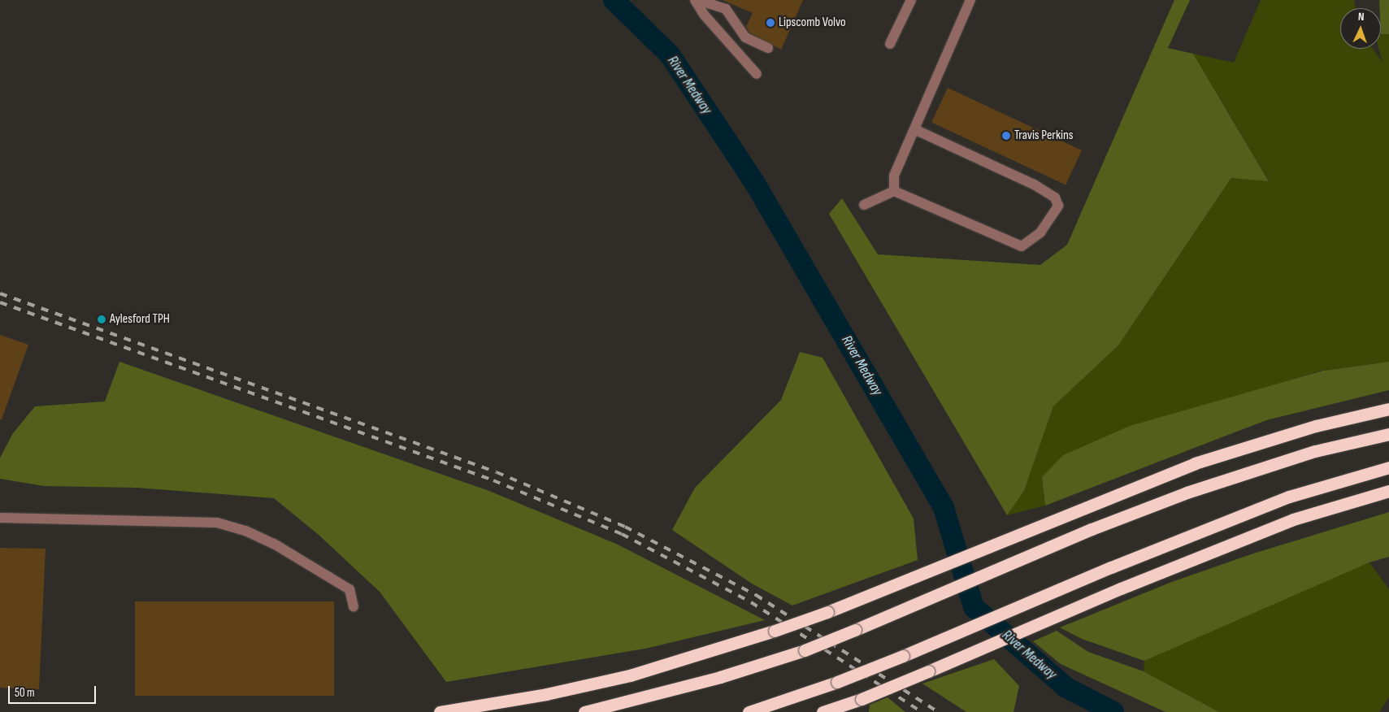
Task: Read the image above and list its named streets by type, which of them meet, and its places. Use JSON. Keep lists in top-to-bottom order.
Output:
{
  "water": ["River Medway"],
  "places": ["Lipscomb Volvo", "Travis Perkins", "Aylesford TPH"],
  "scale_bar": "50 m",
  "north": "top"
}
